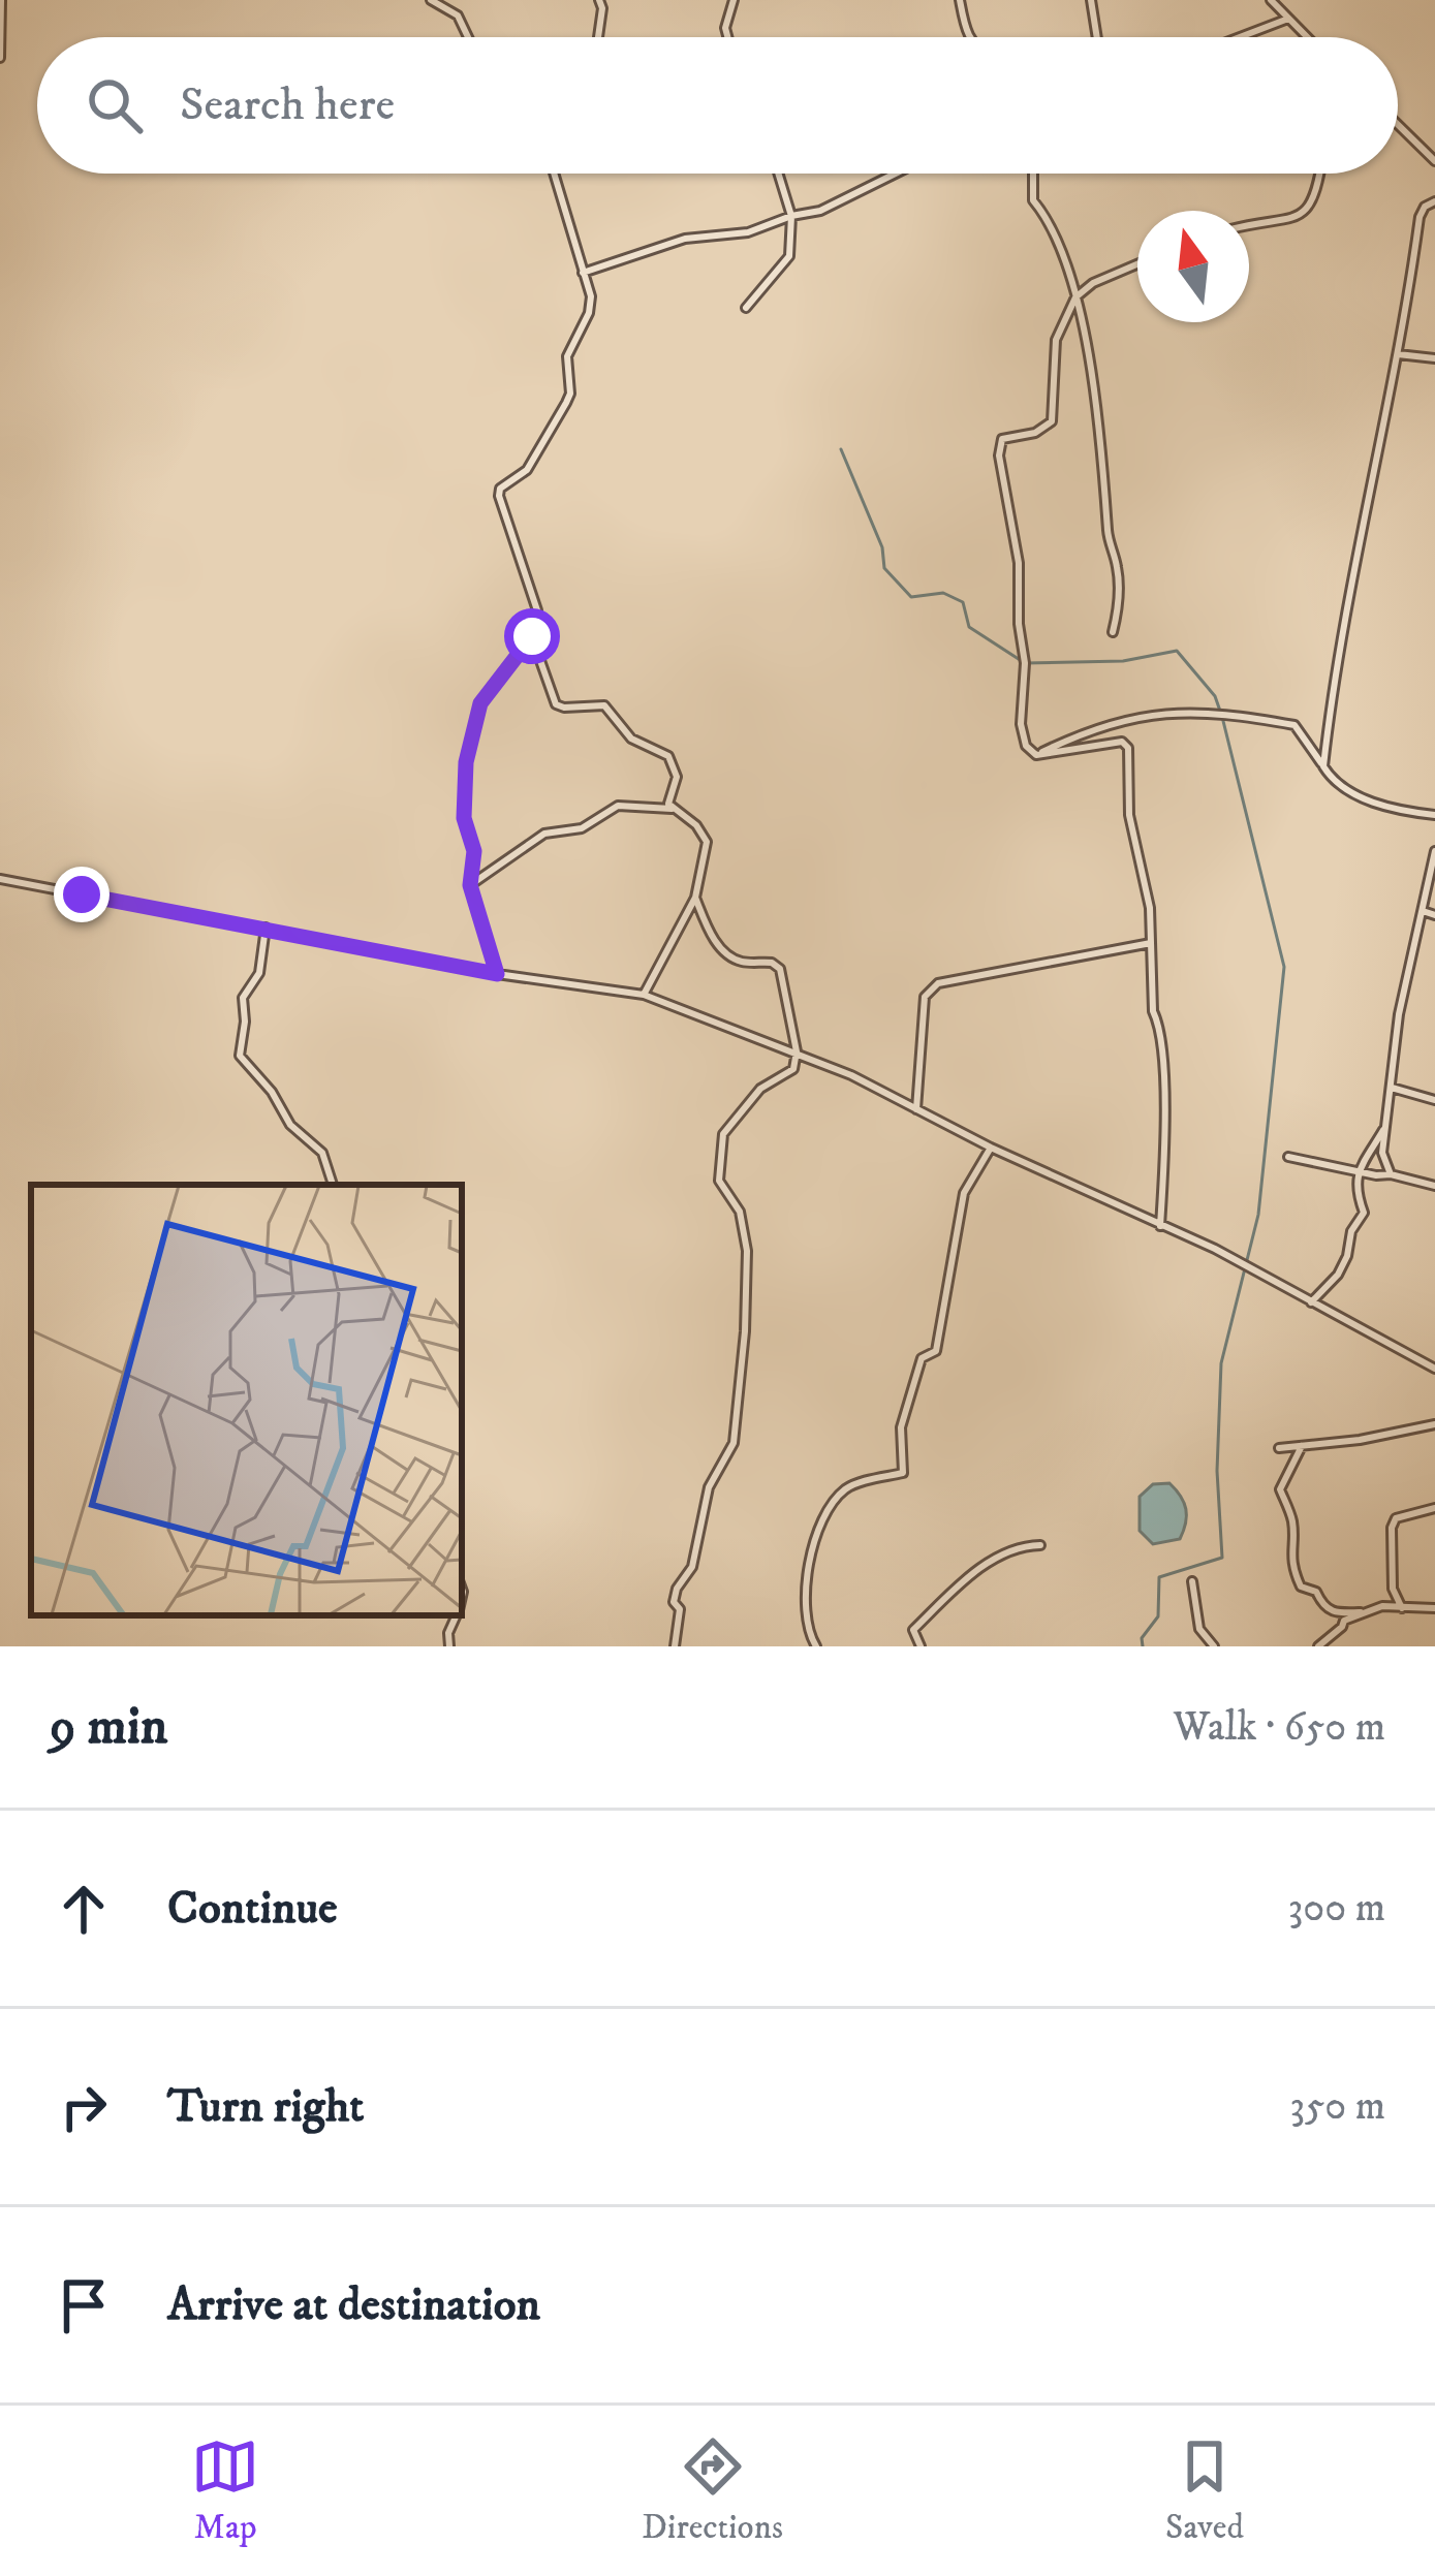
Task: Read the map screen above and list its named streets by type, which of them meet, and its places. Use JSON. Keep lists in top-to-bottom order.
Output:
{
  "north": "top",
  "page": {
    "search": "Search here",
    "heading": ["9 min", "Walk · 650 m"],
    "list": [
      ["Continue", "300 m"],
      ["Turn right", "350 m"],
      "Arrive at destination"
    ],
    "nav": ["Map", "Directions", "Saved"]
  }
}
